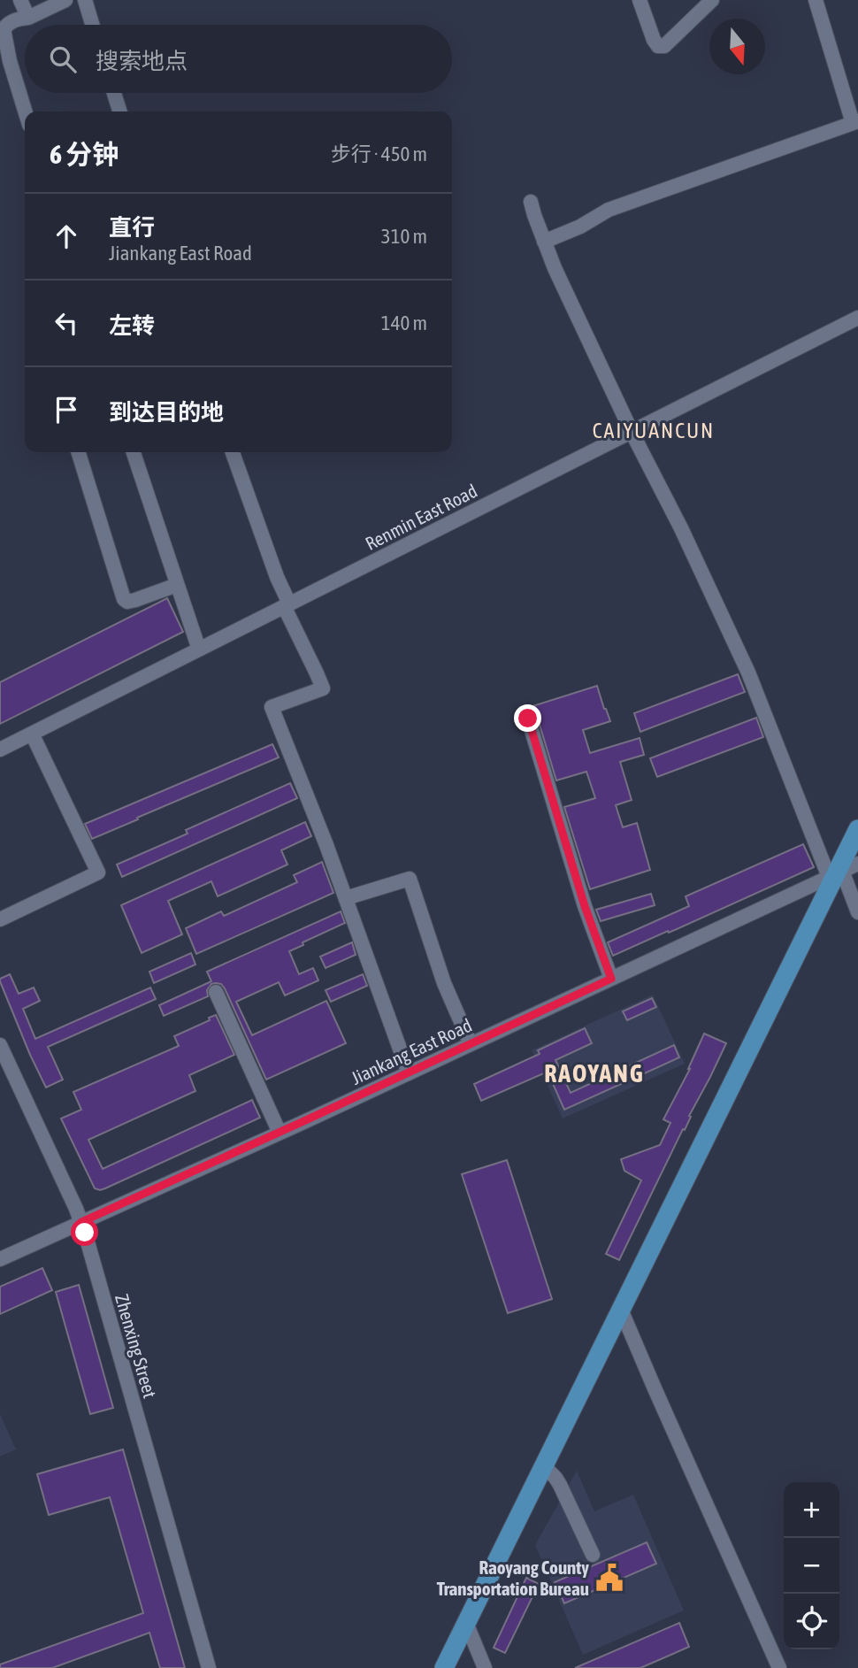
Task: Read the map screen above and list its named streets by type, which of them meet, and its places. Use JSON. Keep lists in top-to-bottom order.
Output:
{
  "streets": {
    "street": ["Renmin East Road", "Jiankang East Road", "Zhenxing Street"]
  },
  "crossings": [
    ["Jiankang East Road", "Zhenxing Street"]
  ],
  "districts": ["CAIYUANCUN", "RAOYANG"],
  "places": {
    "public building": ["Raoyang County Transportation Bureau"]
  },
  "north": "bottom",
  "page": {
    "search": "搜索地点",
    "heading": ["6 分钟", "步行 · 450 m"],
    "list": [
      ["直行", "Jiankang East Road", "310 m"],
      ["左转", "140 m"],
      "到达目的地"
    ],
    "map_buttons": ["+", "−"]
  }
}
